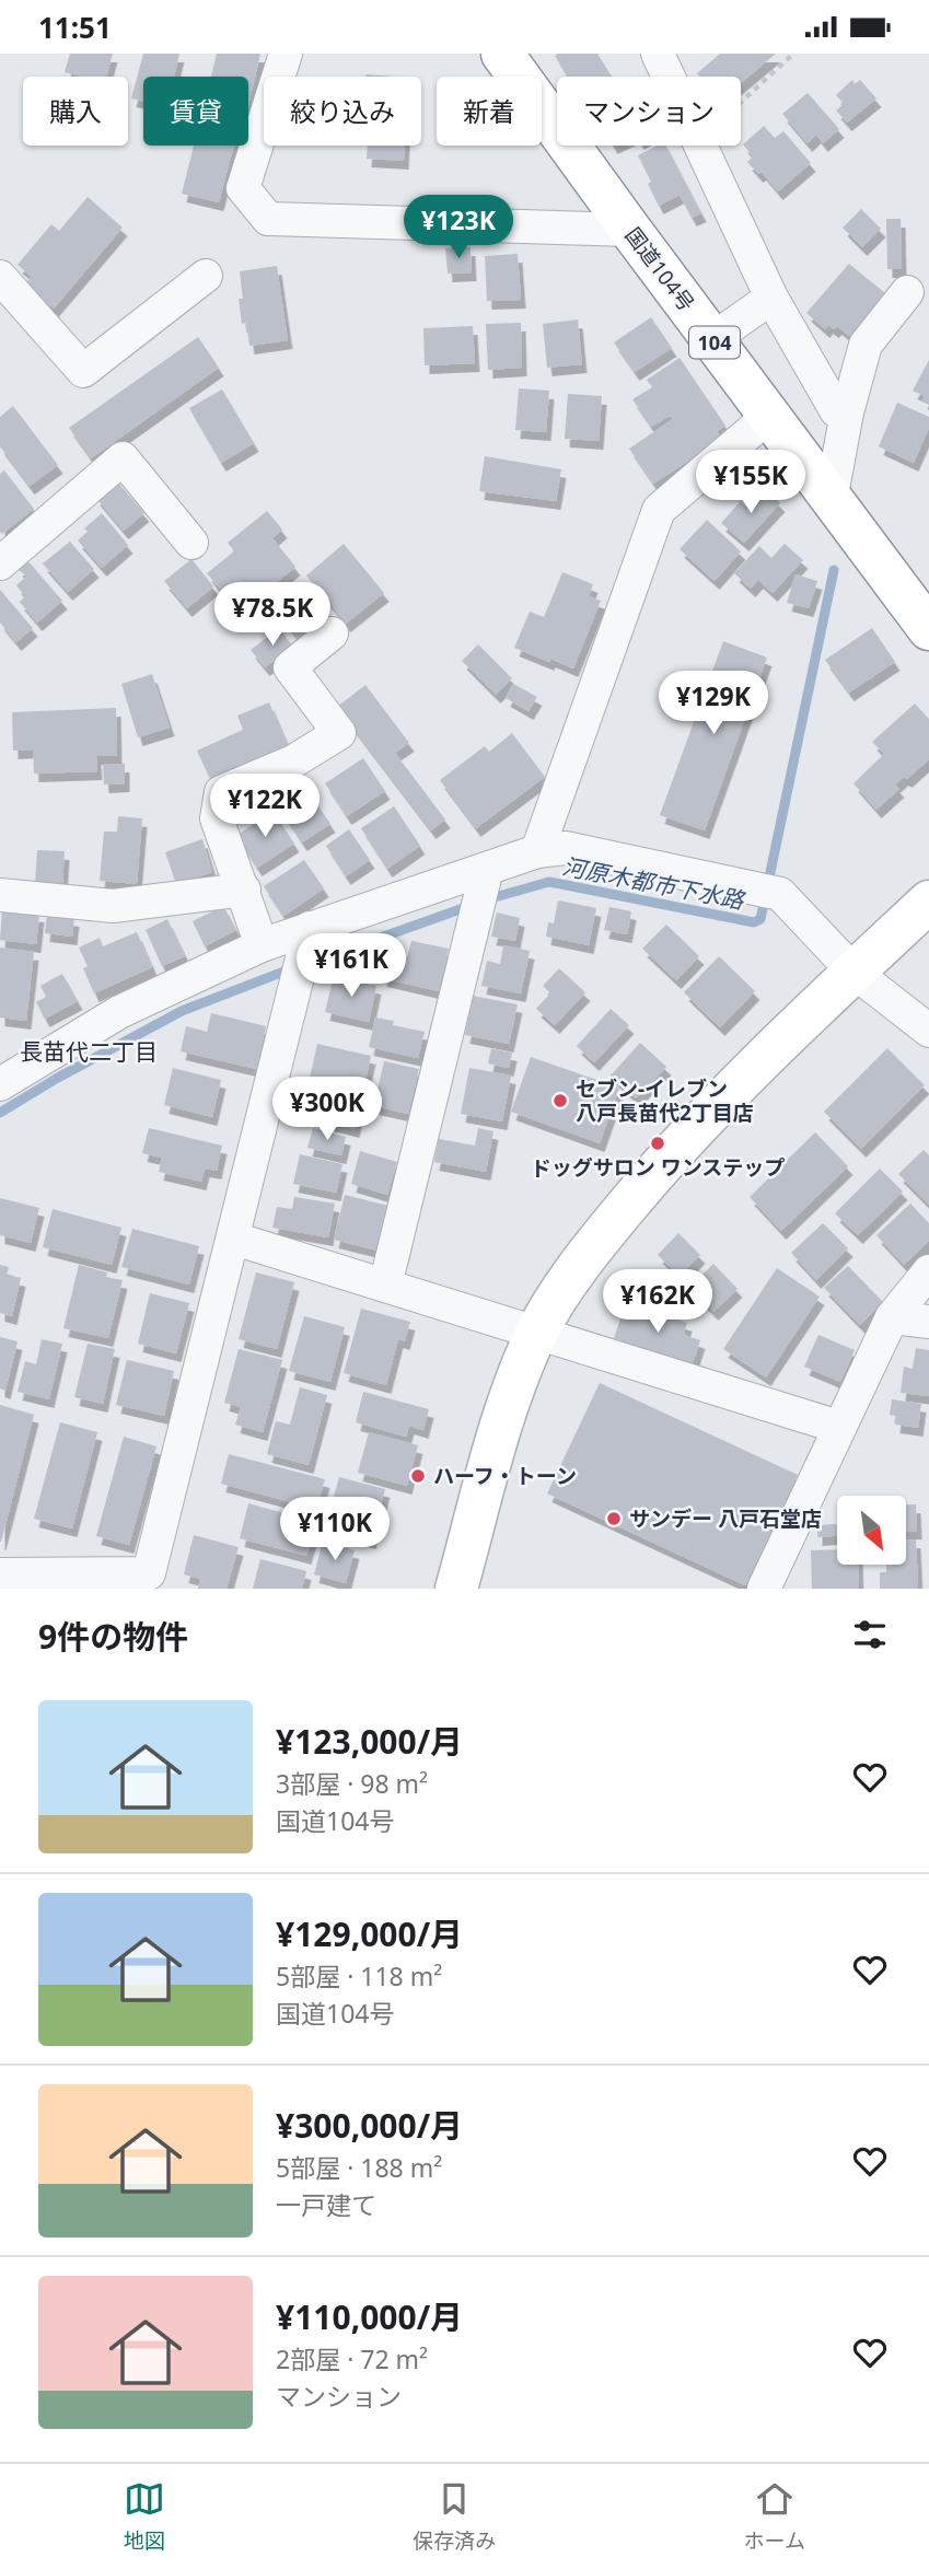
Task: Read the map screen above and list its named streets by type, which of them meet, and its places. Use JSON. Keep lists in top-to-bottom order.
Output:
{
  "streets": {
    "main road": ["国道104号", "104"]
  },
  "districts": ["長苗代二丁目"],
  "water": ["河原木都市下水路"],
  "places": [
    "セブン-イレブン 八戸長苗代2丁目店",
    "ドッグサロン ワンステップ",
    "ハーフ・トーン",
    "サンデー 八戸石堂店"
  ],
  "north": "bottom right",
  "page": {
    "status": "11:51",
    "chip": [
      "購入",
      "賃貸",
      "絞り込み",
      "新着",
      "マンション"
    ],
    "price": [
      "¥123K",
      "¥155K",
      "¥78.5K",
      "¥129K",
      "¥122K",
      "¥161K",
      "¥300K",
      "¥162K",
      "¥110K"
    ],
    "heading": "9件の物件",
    "list": [
      {
        "name": "¥123,000/月",
        "note": "3部屋 · 98 m² · 国道104号"
      },
      {
        "name": "¥129,000/月",
        "note": "5部屋 · 118 m² · 国道104号"
      },
      {
        "name": "¥300,000/月",
        "note": "5部屋 · 188 m² · 一戸建て"
      },
      {
        "name": "¥110,000/月",
        "note": "2部屋 · 72 m² · マンション"
      }
    ],
    "tabs": ["地図", "保存済み", "ホーム"]
  }
}
